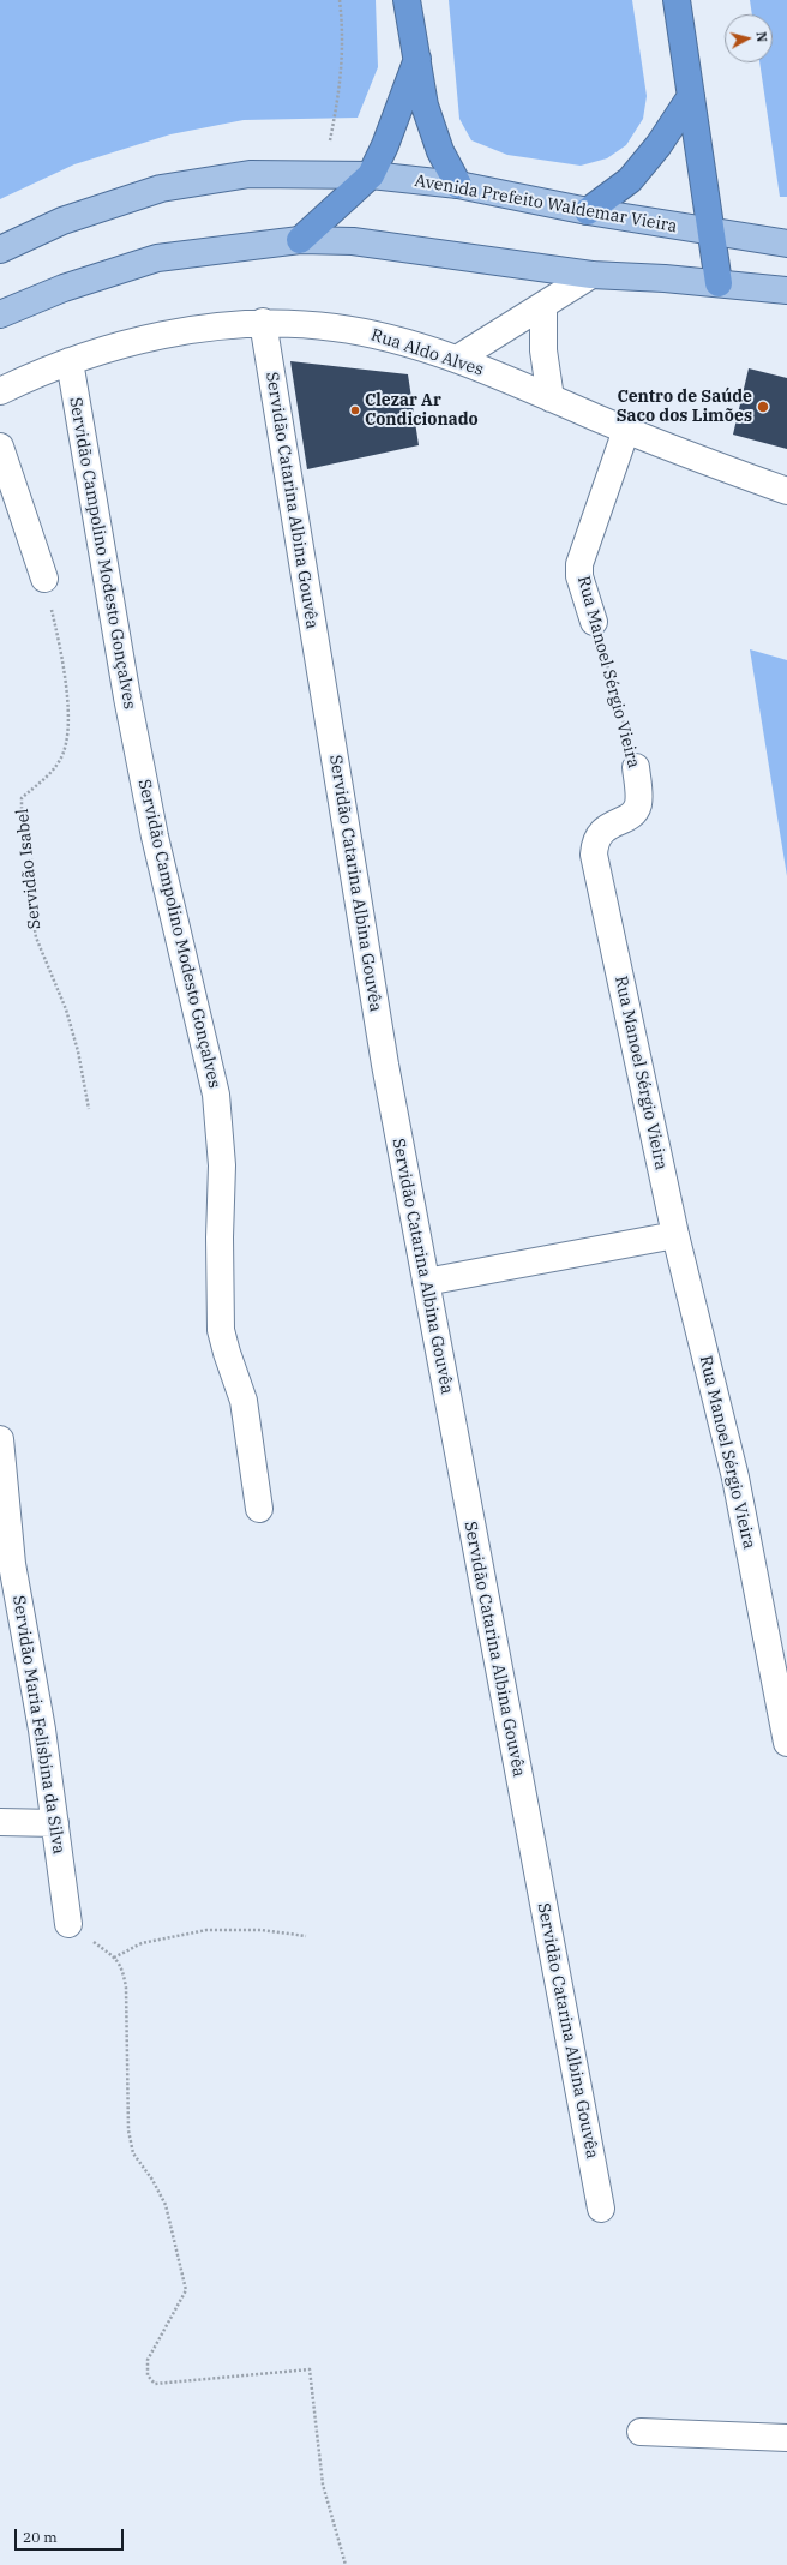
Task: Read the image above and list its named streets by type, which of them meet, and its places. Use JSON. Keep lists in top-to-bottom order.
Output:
{
  "streets": {
    "main road": ["Avenida Prefeito Waldemar Vieira"],
    "street": [
      "Rua Aldo Alves",
      "Servidão Catarina Albina Gouvêa",
      "Servidão Campolino Modesto Gonçalves",
      "Rua Manoel Sérgio Vieira",
      "Servidão Maria Felisbina da Silva"
    ],
    "path": ["Servidão Isabel"]
  },
  "crossings": [
    ["Rua Aldo Alves", "Servidão Catarina Albina Gouvêa"],
    ["Rua Aldo Alves", "Servidão Campolino Modesto Gonçalves"],
    ["Rua Aldo Alves", "Rua Manoel Sérgio Vieira"]
  ],
  "places": ["Centro de Saúde Saco dos Limões", "Clezar Ar Condicionado"],
  "scale_bar": "20 m",
  "north": "right"
}
